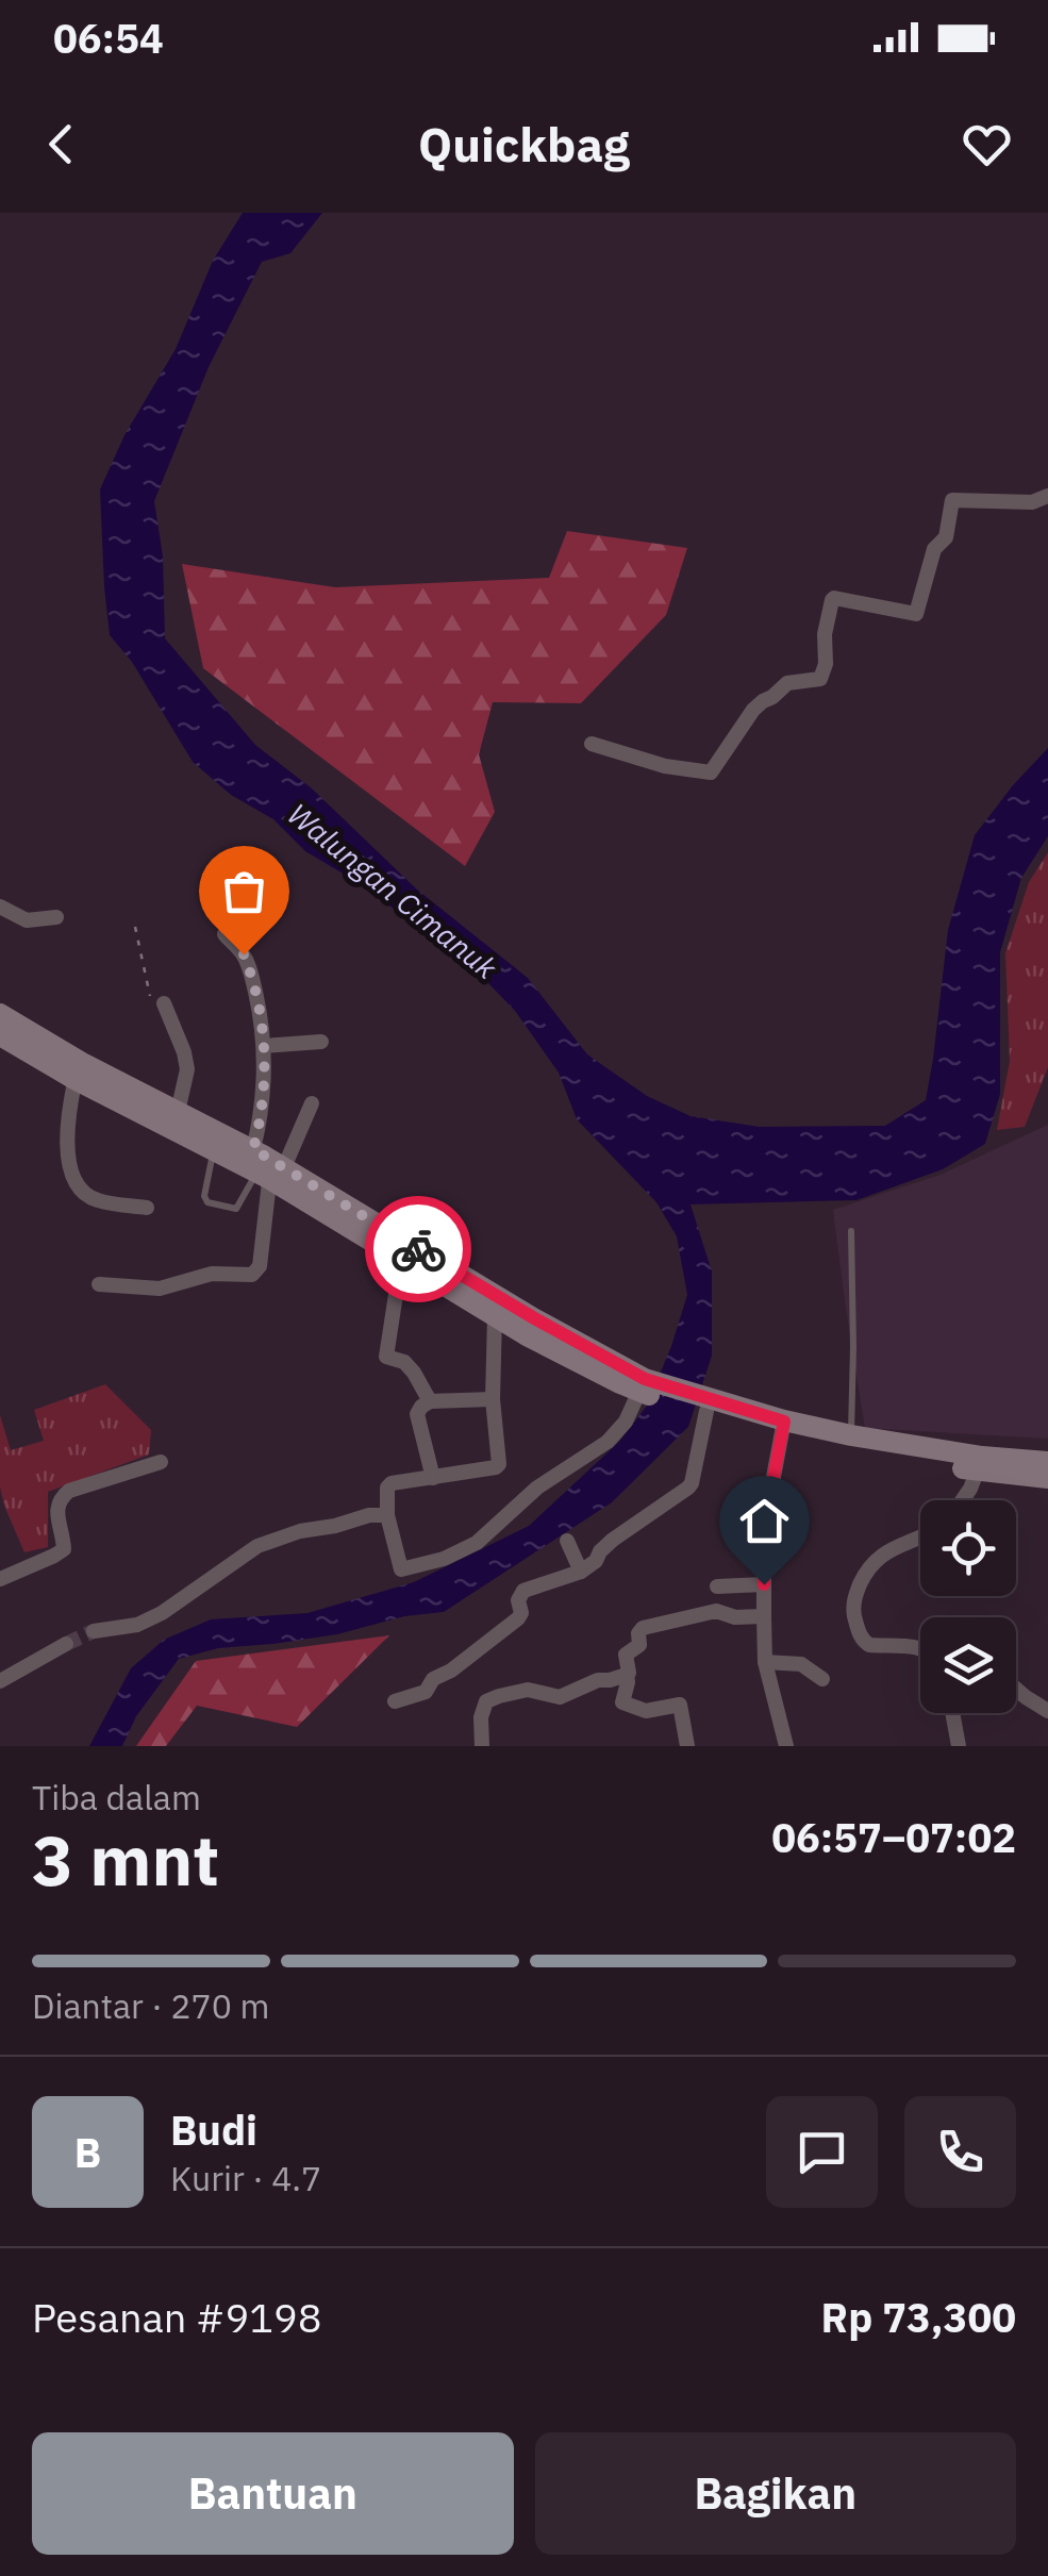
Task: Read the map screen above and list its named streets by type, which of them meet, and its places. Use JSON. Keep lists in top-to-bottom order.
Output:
{
  "water": ["Walungan Cimanuk"],
  "page": {
    "status": "06:54",
    "header": "Quickbag",
    "heading": ["3 mnt", "Tiba dalam", "06:57–07:02"],
    "panel": [
      "Budi",
      "Kurir · 4.7",
      "Pesanan #9198",
      "Rp 73,300"
    ],
    "bar": "Diantar · 270 m",
    "round": "B",
    "buttons": ["Bantuan", "Bagikan"]
  }
}
